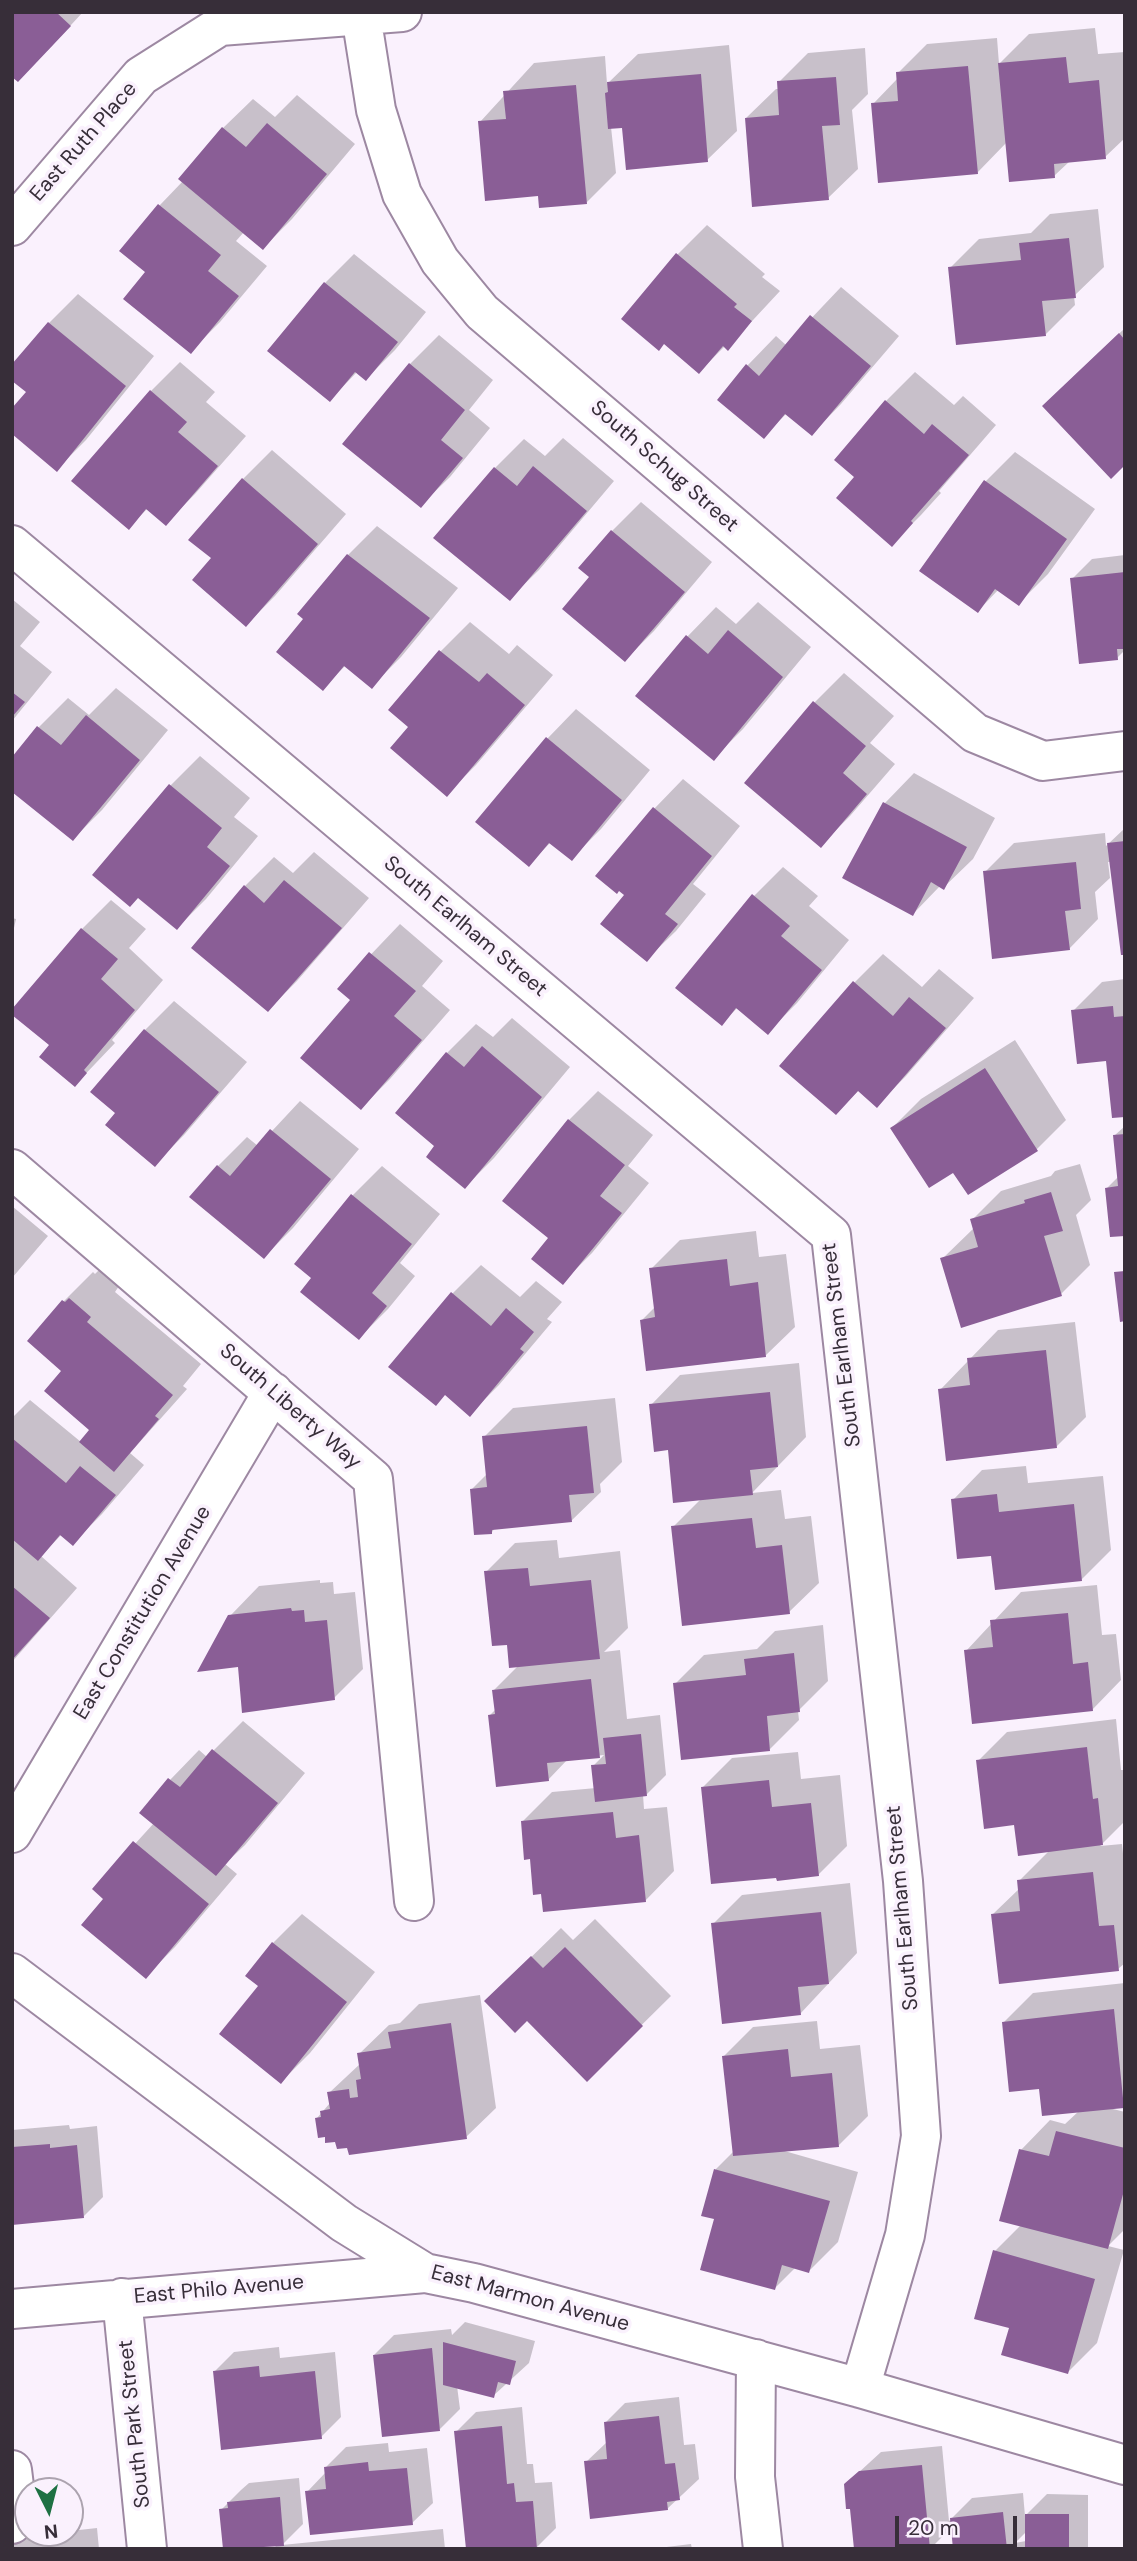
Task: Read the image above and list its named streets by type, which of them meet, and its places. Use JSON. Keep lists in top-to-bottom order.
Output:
{
  "streets": {
    "street": [
      "East Ruth Place",
      "South Schug Street",
      "South Earlham Street",
      "South Liberty Way",
      "East Constitution Avenue",
      "East Philo Avenue",
      "East Marmon Avenue",
      "South Park Street"
    ]
  },
  "crossings": [
    ["East Ruth Place", "South Schug Street"],
    ["South Earlham Street", "East Marmon Avenue"],
    ["South Liberty Way", "East Constitution Avenue"],
    ["East Philo Avenue", "East Marmon Avenue"],
    ["East Philo Avenue", "South Park Street"]
  ],
  "scale_bar": "20 m",
  "north": "bottom"
}
